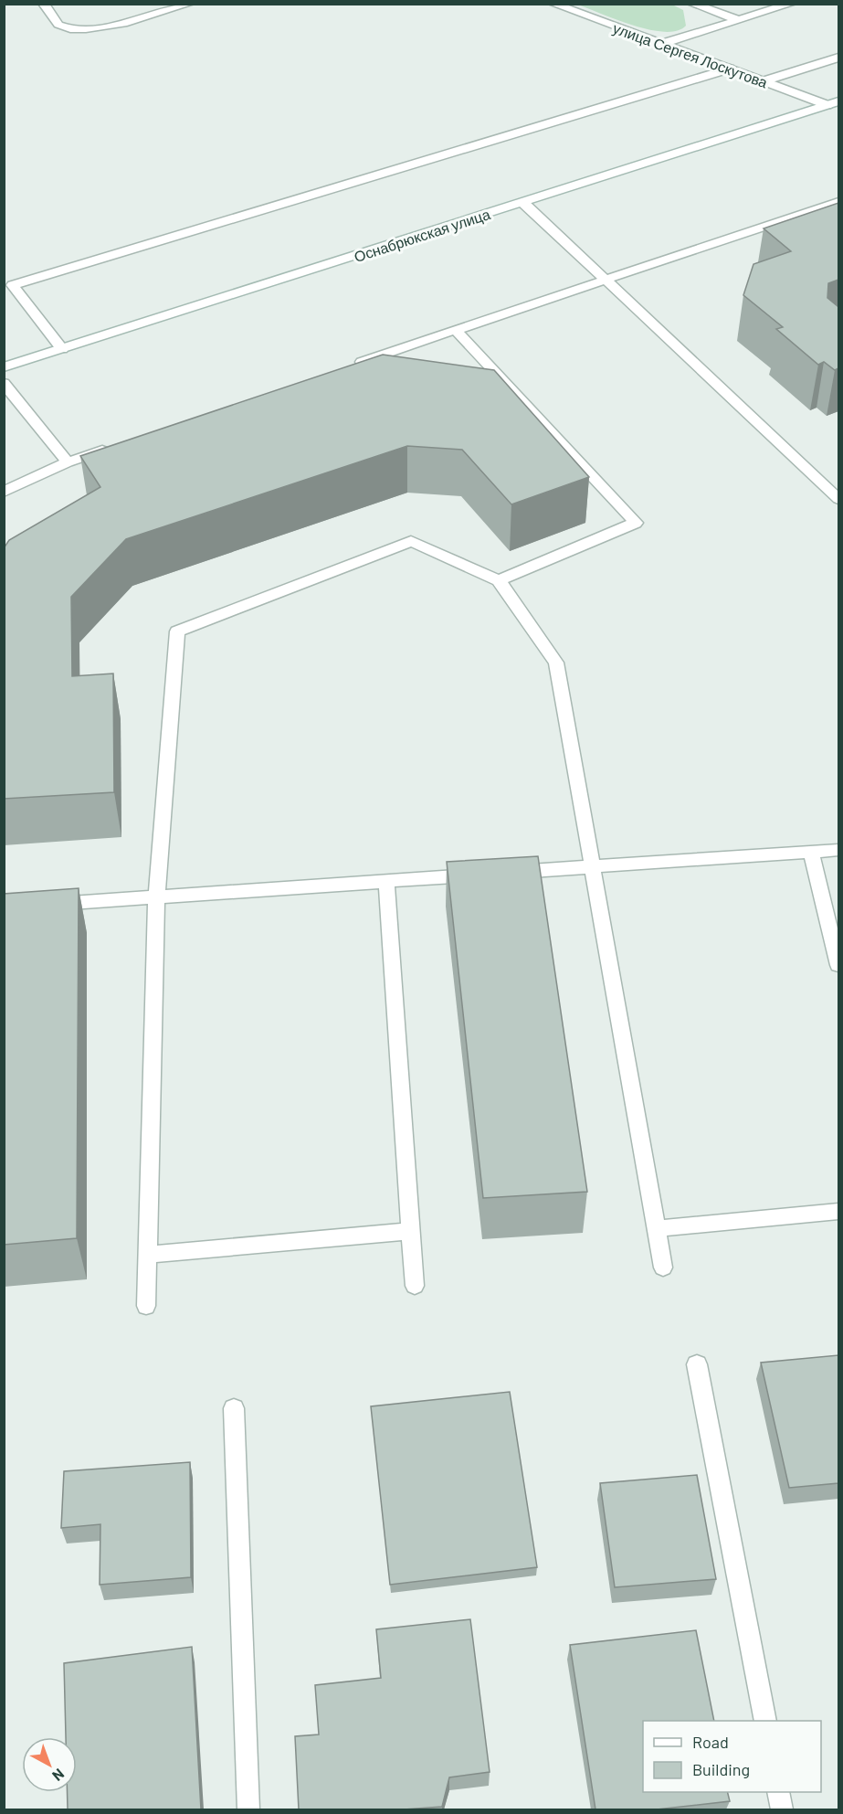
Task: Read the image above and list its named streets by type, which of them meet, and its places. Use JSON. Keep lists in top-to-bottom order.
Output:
{
  "streets": {
    "street": ["улица Сергея Лоскутова", "Оснабрюкская улица"]
  },
  "crossings": [
    ["улица Сергея Лоскутова", "Оснабрюкская улица"]
  ],
  "legend": ["Road", "Building"],
  "north": "bottom right"
}
